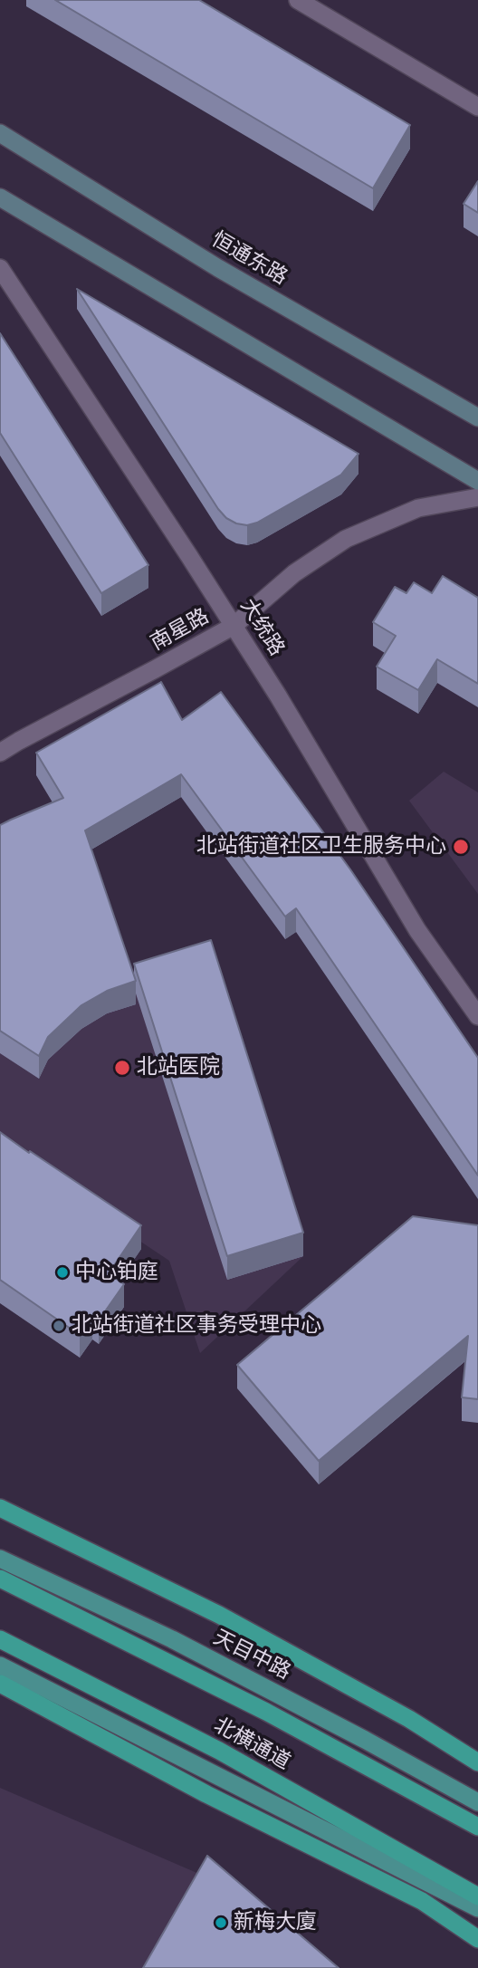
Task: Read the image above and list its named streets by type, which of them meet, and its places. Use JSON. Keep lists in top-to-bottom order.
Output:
{
  "streets": {
    "highway": ["北横通道"],
    "main road": ["恒通东路", "天目中路"],
    "street": ["大统路", "南星路"]
  },
  "crossings": [
    ["大统路", "南星路"]
  ],
  "places": [
    "北站街道社区卫生服务中心",
    "北站医院",
    "中心铂庭",
    "北站街道社区事务受理中心",
    "新梅大廈"
  ]
}
